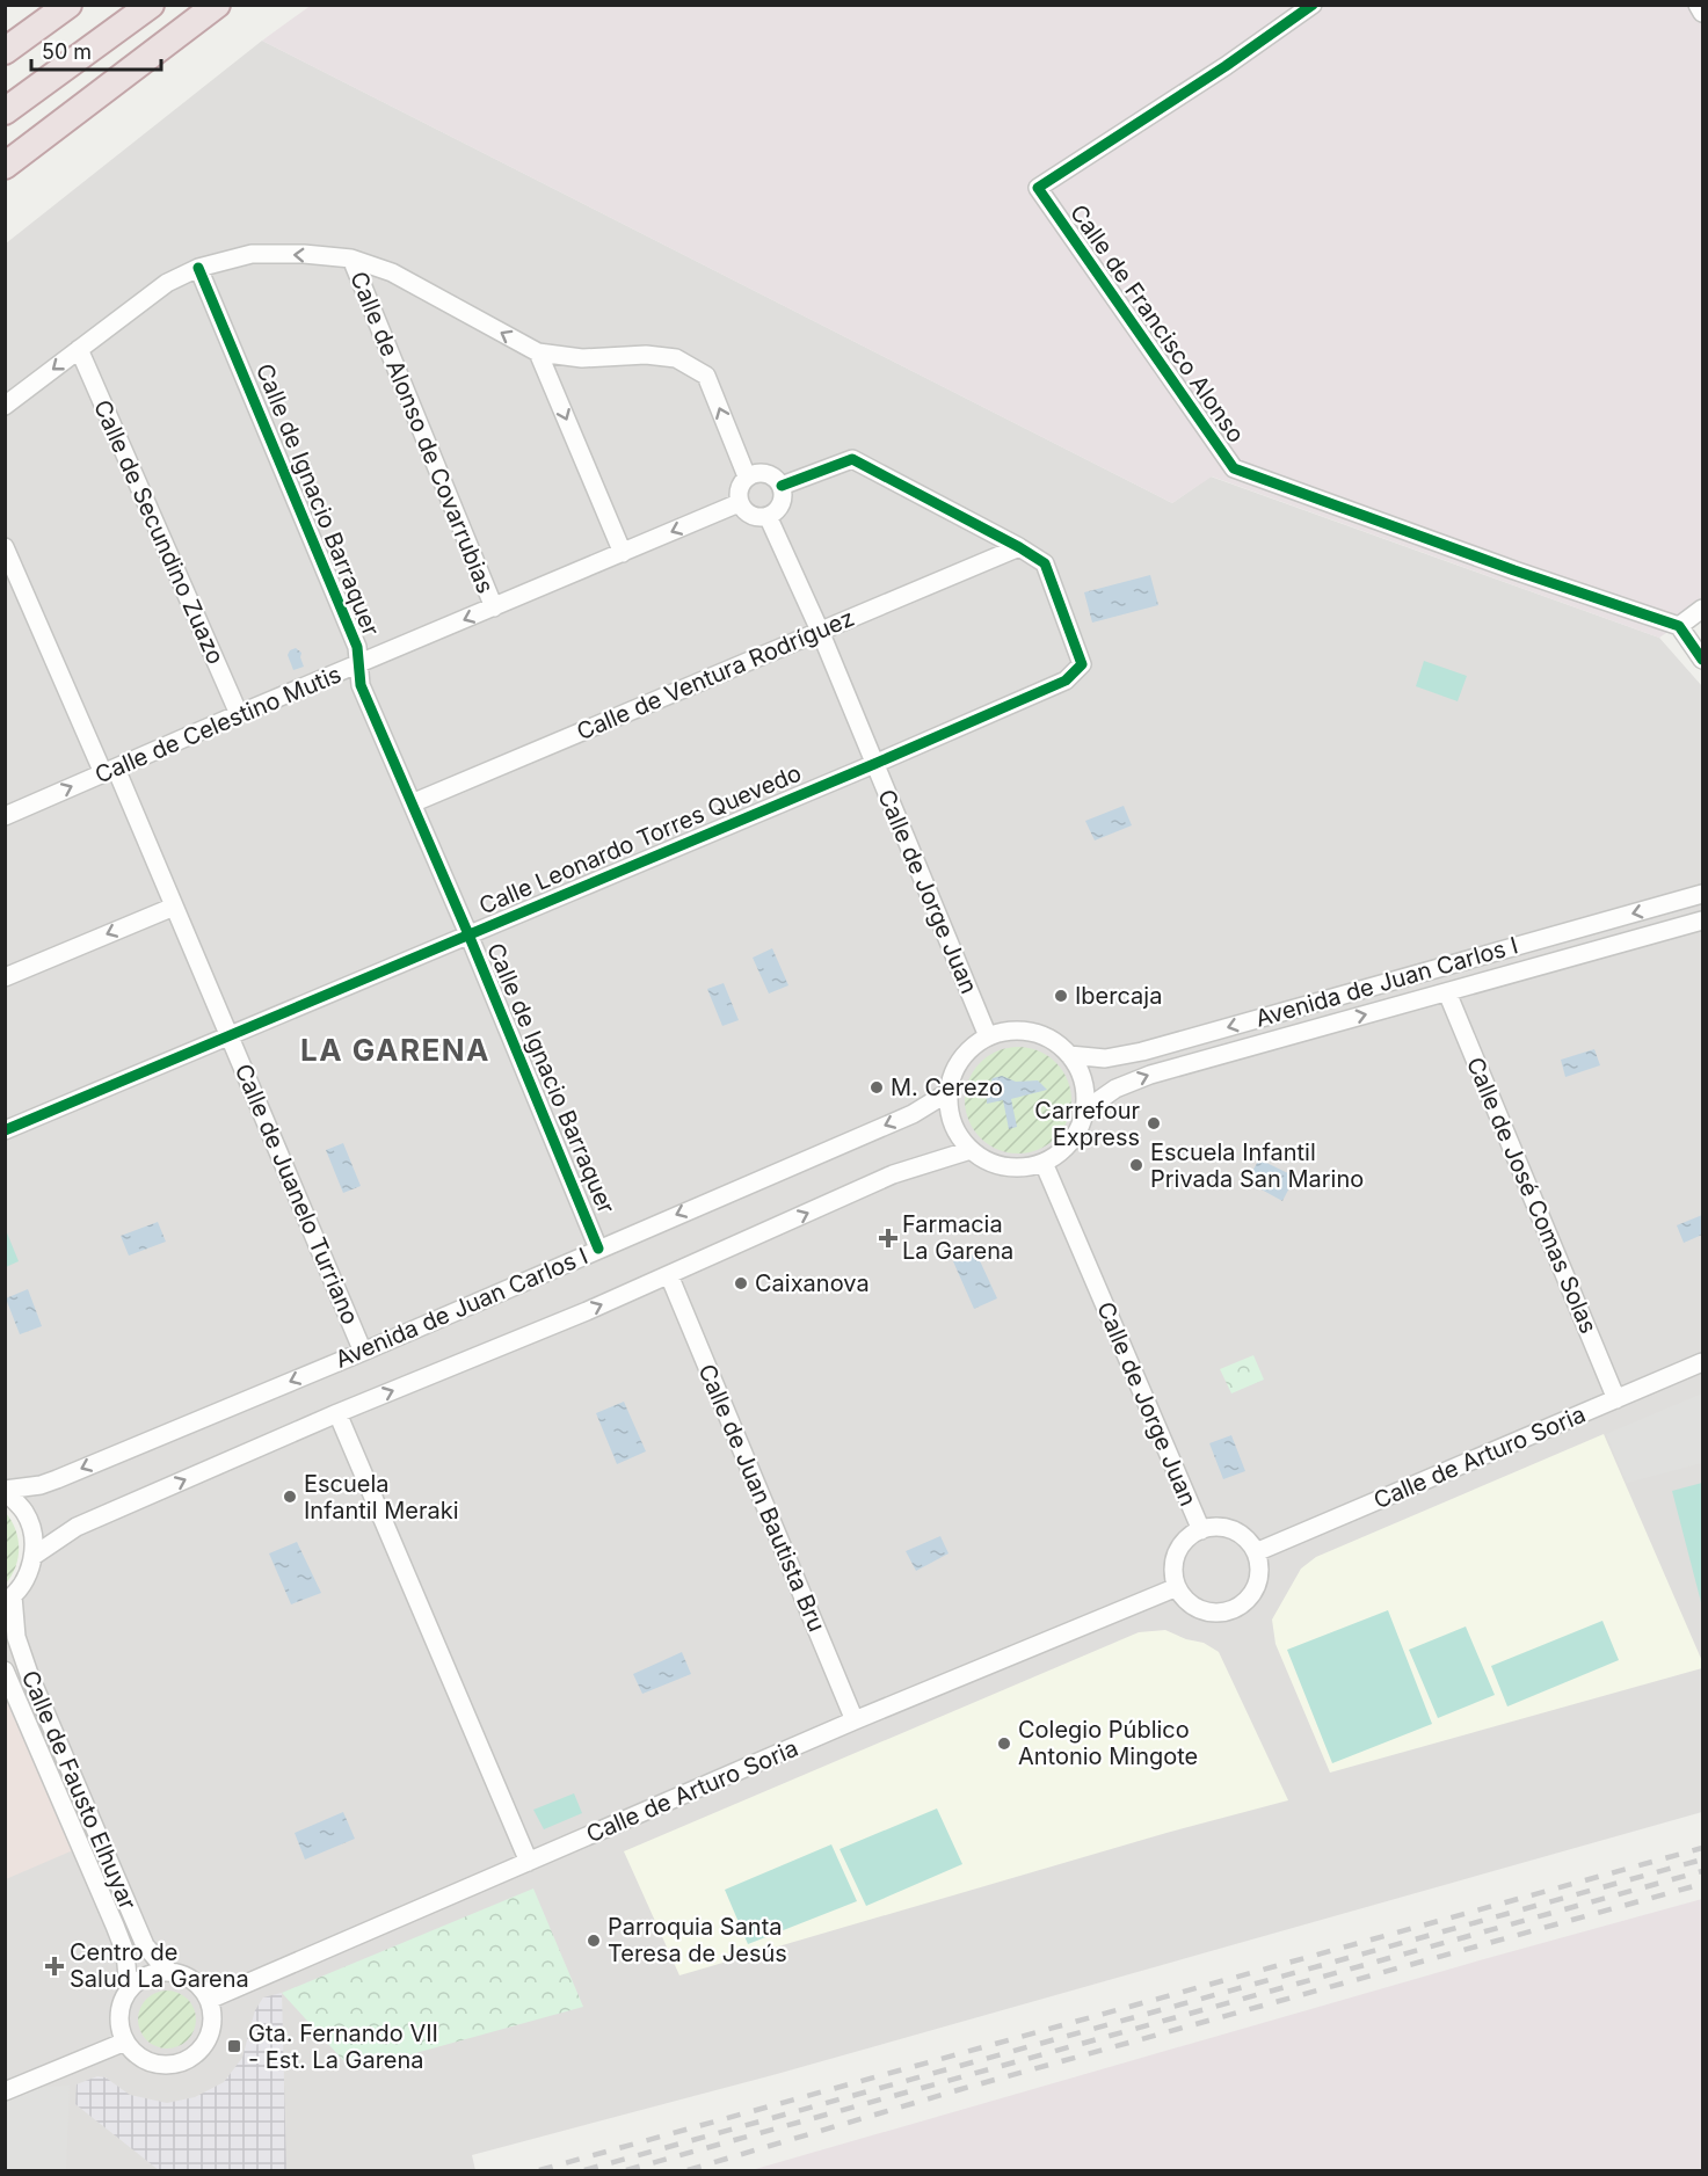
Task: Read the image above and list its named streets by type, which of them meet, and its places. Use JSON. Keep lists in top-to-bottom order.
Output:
{
  "streets": {
    "street": [
      "Calle de Francisco Alonso",
      "Calle de Alonso de Covarrubias",
      "Calle de Ignacio Barraquer",
      "Calle de Secundino Zuazo",
      "Calle de Ventura Rodríguez",
      "Calle de Celestino Mutis",
      "Calle Leonardo Torres Quevedo",
      "Calle de Jorge Juan",
      "Avenida de Juan Carlos I",
      "Calle de Juanelo Turriano",
      "Calle de José Comas Solas",
      "Calle de Arturo Soria",
      "Calle de Juan Bautista Bru",
      "Calle de Fausto Elhuyar"
    ]
  },
  "crossings": [
    ["Calle de Alonso de Covarrubias", "Calle de Celestino Mutis"],
    ["Calle de Ignacio Barraquer", "Calle de Ventura Rodríguez"],
    ["Calle de Ignacio Barraquer", "Calle de Celestino Mutis"],
    ["Calle de Ignacio Barraquer", "Calle Leonardo Torres Quevedo"],
    ["Calle de Ignacio Barraquer", "Avenida de Juan Carlos I"],
    ["Calle de Secundino Zuazo", "Calle de Celestino Mutis"],
    ["Calle de Ventura Rodríguez", "Calle Leonardo Torres Quevedo"],
    ["Calle de Ventura Rodríguez", "Calle de Jorge Juan"],
    ["Calle de Celestino Mutis", "Calle de Jorge Juan"],
    ["Calle de Celestino Mutis", "Calle de Juanelo Turriano"],
    ["Calle Leonardo Torres Quevedo", "Calle de Jorge Juan"],
    ["Calle Leonardo Torres Quevedo", "Calle de Juanelo Turriano"],
    ["Calle de Jorge Juan", "Avenida de Juan Carlos I"],
    ["Calle de Jorge Juan", "Calle de Arturo Soria"],
    ["Avenida de Juan Carlos I", "Calle de Juanelo Turriano"],
    ["Avenida de Juan Carlos I", "Calle de José Comas Solas"],
    ["Calle de José Comas Solas", "Calle de Arturo Soria"],
    ["Calle de Arturo Soria", "Calle de Juan Bautista Bru"],
    ["Calle de Arturo Soria", "Calle de Fausto Elhuyar"]
  ],
  "districts": ["LA GARENA"],
  "places": {
    "other": [
      "Ibercaja",
      "M. Cerezo",
      "Carrefour Express",
      "Escuela Infantil Privada San Marino",
      "Caixanova",
      "Escuela Infantil Meraki",
      "Colegio Público Antonio Mingote",
      "Parroquia Santa Teresa de Jesús"
    ],
    "health": ["Farmacia La Garena", "Centro de Salud La Garena"],
    "transit": ["Gta. Fernando VII - Est. La Garena"]
  },
  "scale_bar": "50 m"
}
